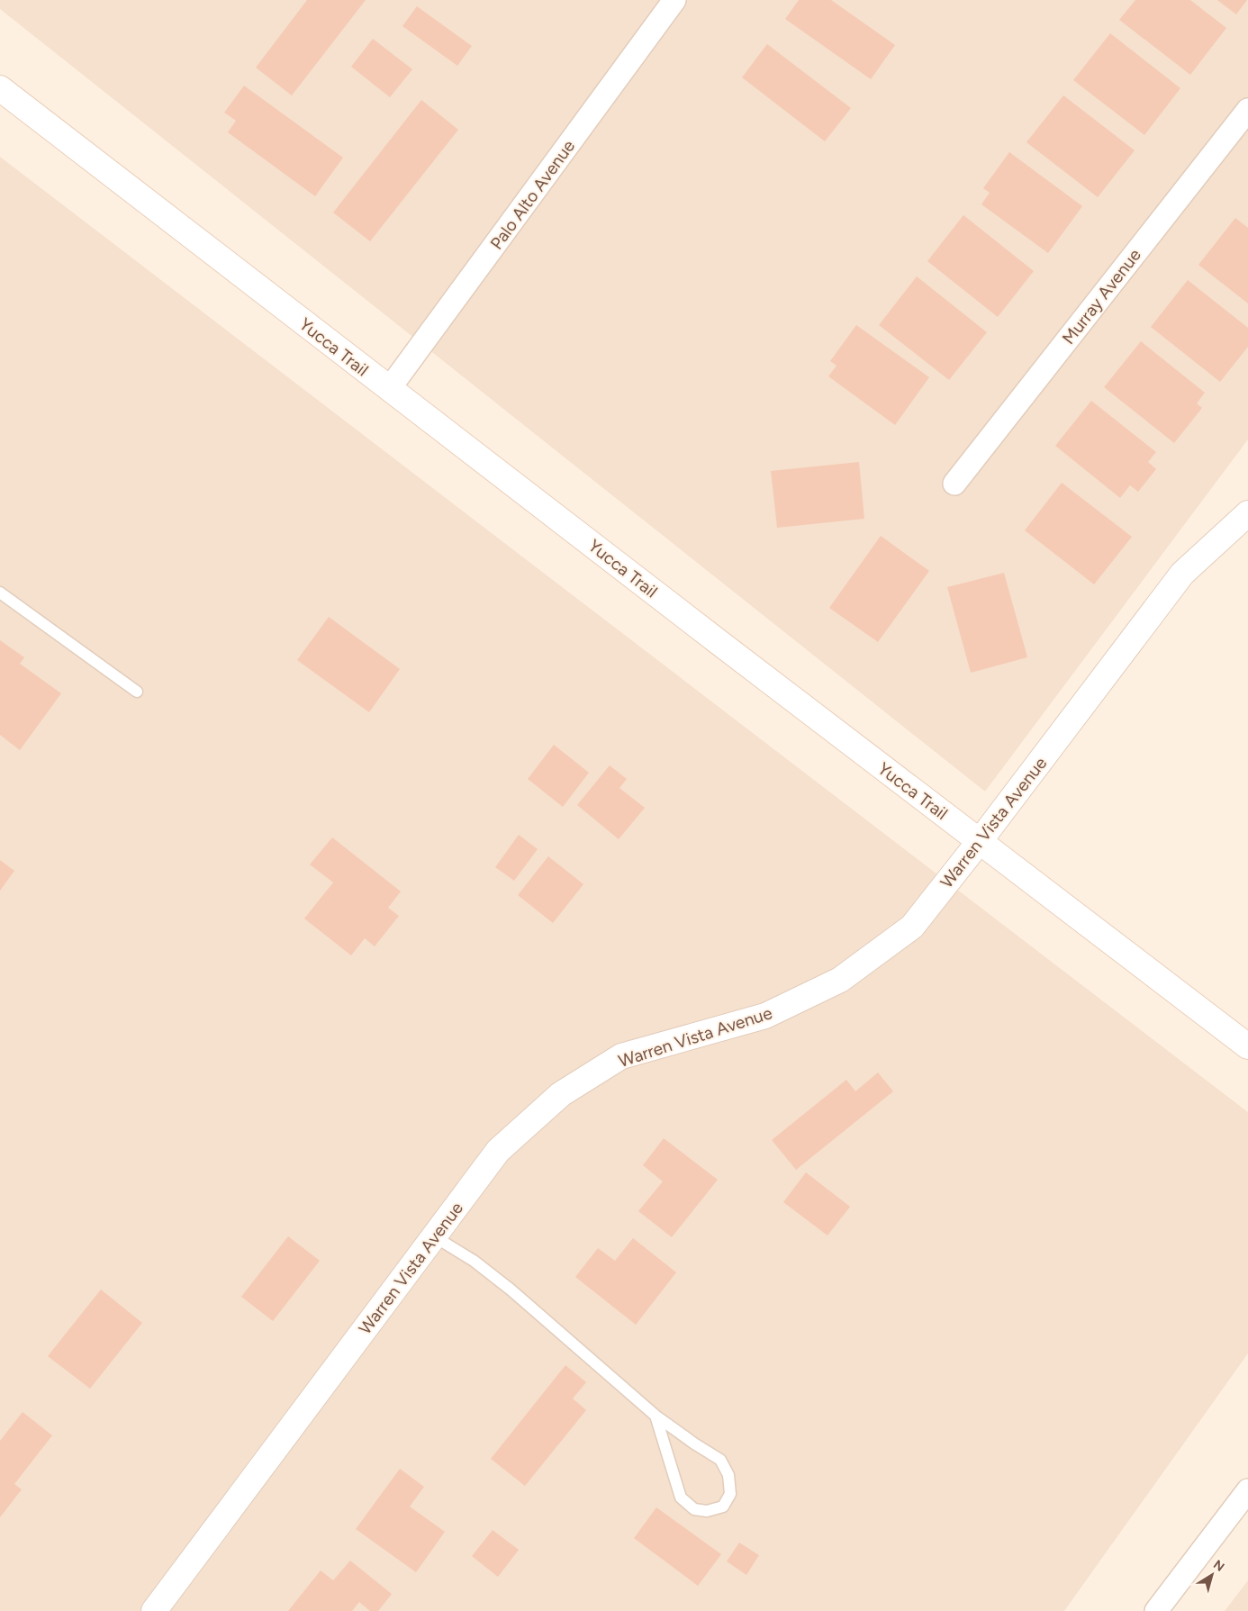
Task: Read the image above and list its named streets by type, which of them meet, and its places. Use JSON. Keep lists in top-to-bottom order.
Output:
{
  "streets": {
    "street": [
      "Palo Alto Avenue",
      "Murray Avenue",
      "Yucca Trail",
      "Warren Vista Avenue"
    ]
  },
  "crossings": [
    ["Palo Alto Avenue", "Yucca Trail"],
    ["Yucca Trail", "Warren Vista Avenue"]
  ],
  "north": "top right"
}
